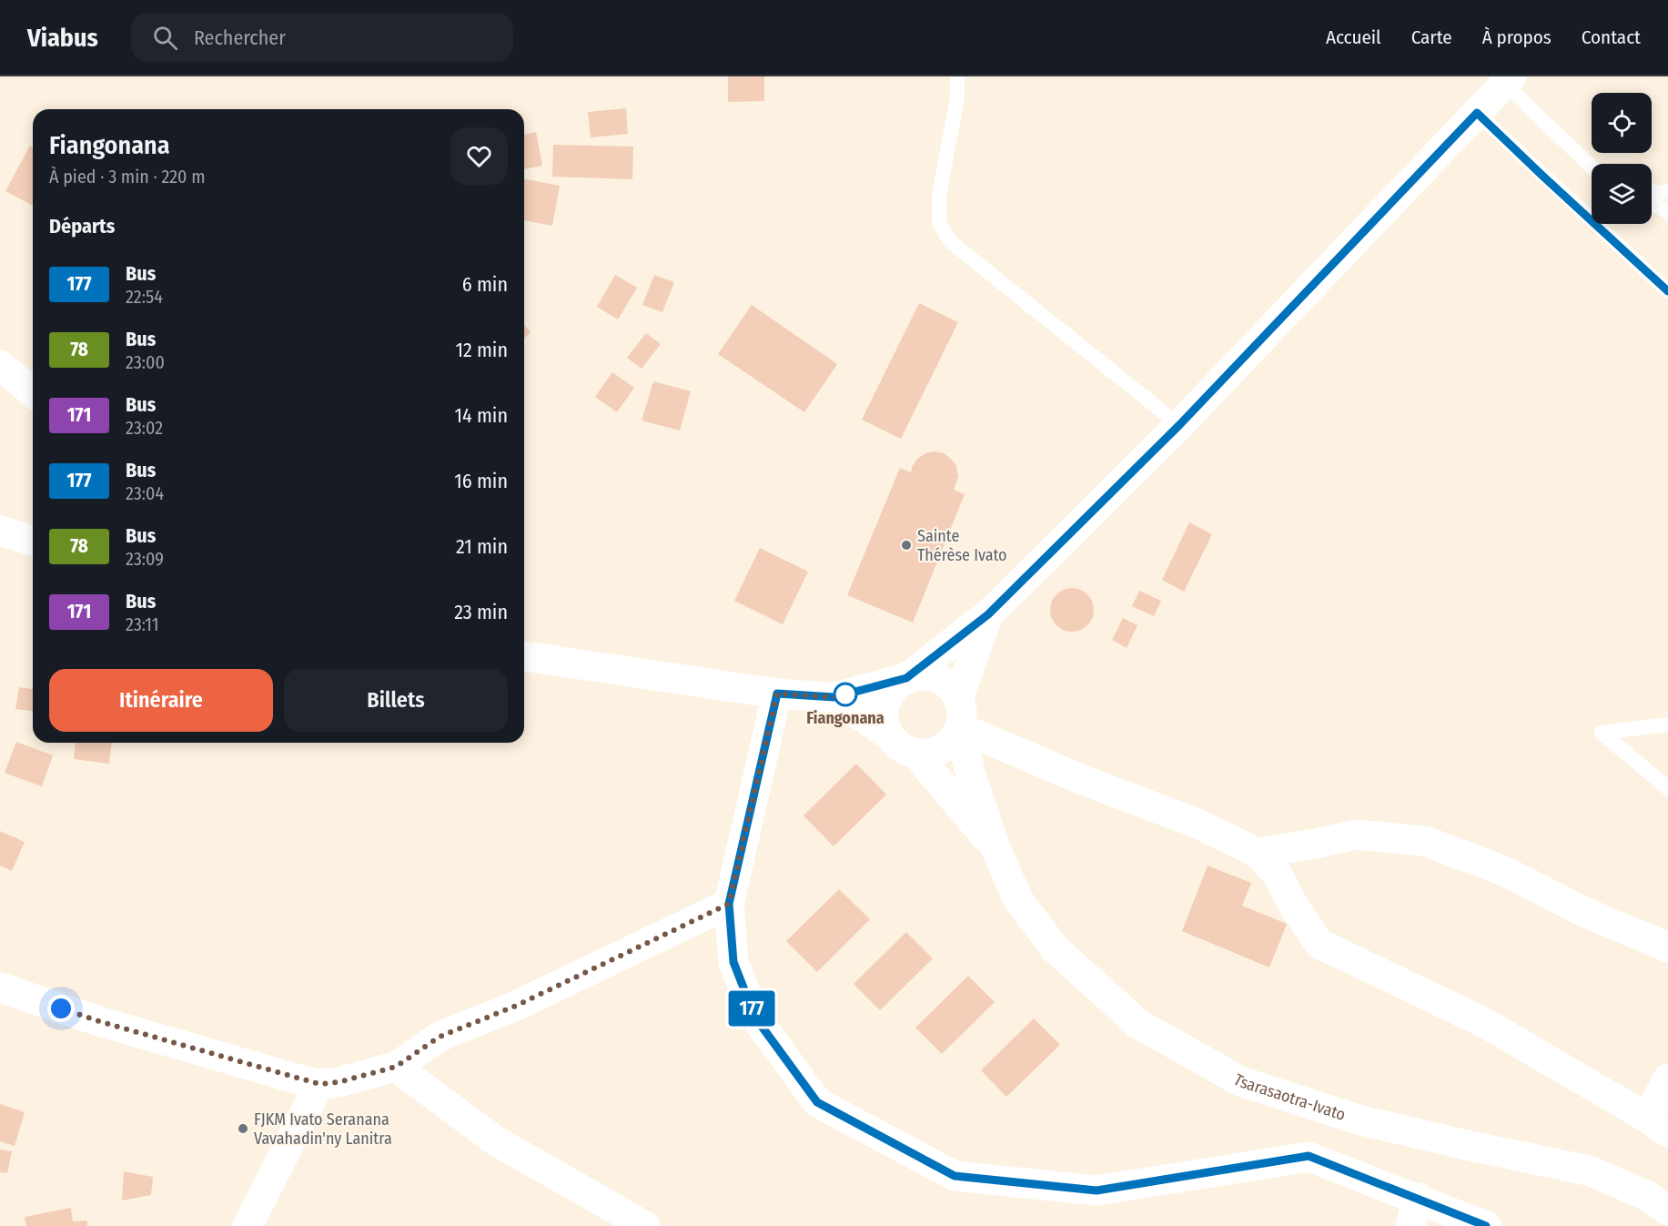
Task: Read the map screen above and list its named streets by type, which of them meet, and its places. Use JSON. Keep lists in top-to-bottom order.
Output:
{
  "streets": {
    "street": ["Tsarasaotra-Ivato"]
  },
  "places": ["Sainte Thérèse Ivato", "Fiangonana", "FJKM Ivato Seranana Vavahadin'ny Lanitra"],
  "lines": ["bus line 177"],
  "page": {
    "header": "Viabus",
    "search": "Rechercher",
    "nav": [
      "Accueil",
      "Carte",
      "À propos",
      "Contact"
    ],
    "on_map": "177",
    "heading": [
      ["Fiangonana", "À pied · 3 min · 220 m"],
      "Départs"
    ],
    "list": [
      {
        "mark": "177",
        "name": "Bus",
        "note": "22:54",
        "value": "6 min"
      },
      {
        "mark": "78",
        "name": "Bus",
        "note": "23:00",
        "value": "12 min"
      },
      {
        "mark": "171",
        "name": "Bus",
        "note": "23:02",
        "value": "14 min"
      },
      {
        "mark": "177",
        "name": "Bus",
        "note": "23:04",
        "value": "16 min"
      },
      {
        "mark": "78",
        "name": "Bus",
        "note": "23:09",
        "value": "21 min"
      },
      {
        "mark": "171",
        "name": "Bus",
        "note": "23:11",
        "value": "23 min"
      }
    ],
    "buttons": ["Itinéraire", "Billets"]
  }
}
